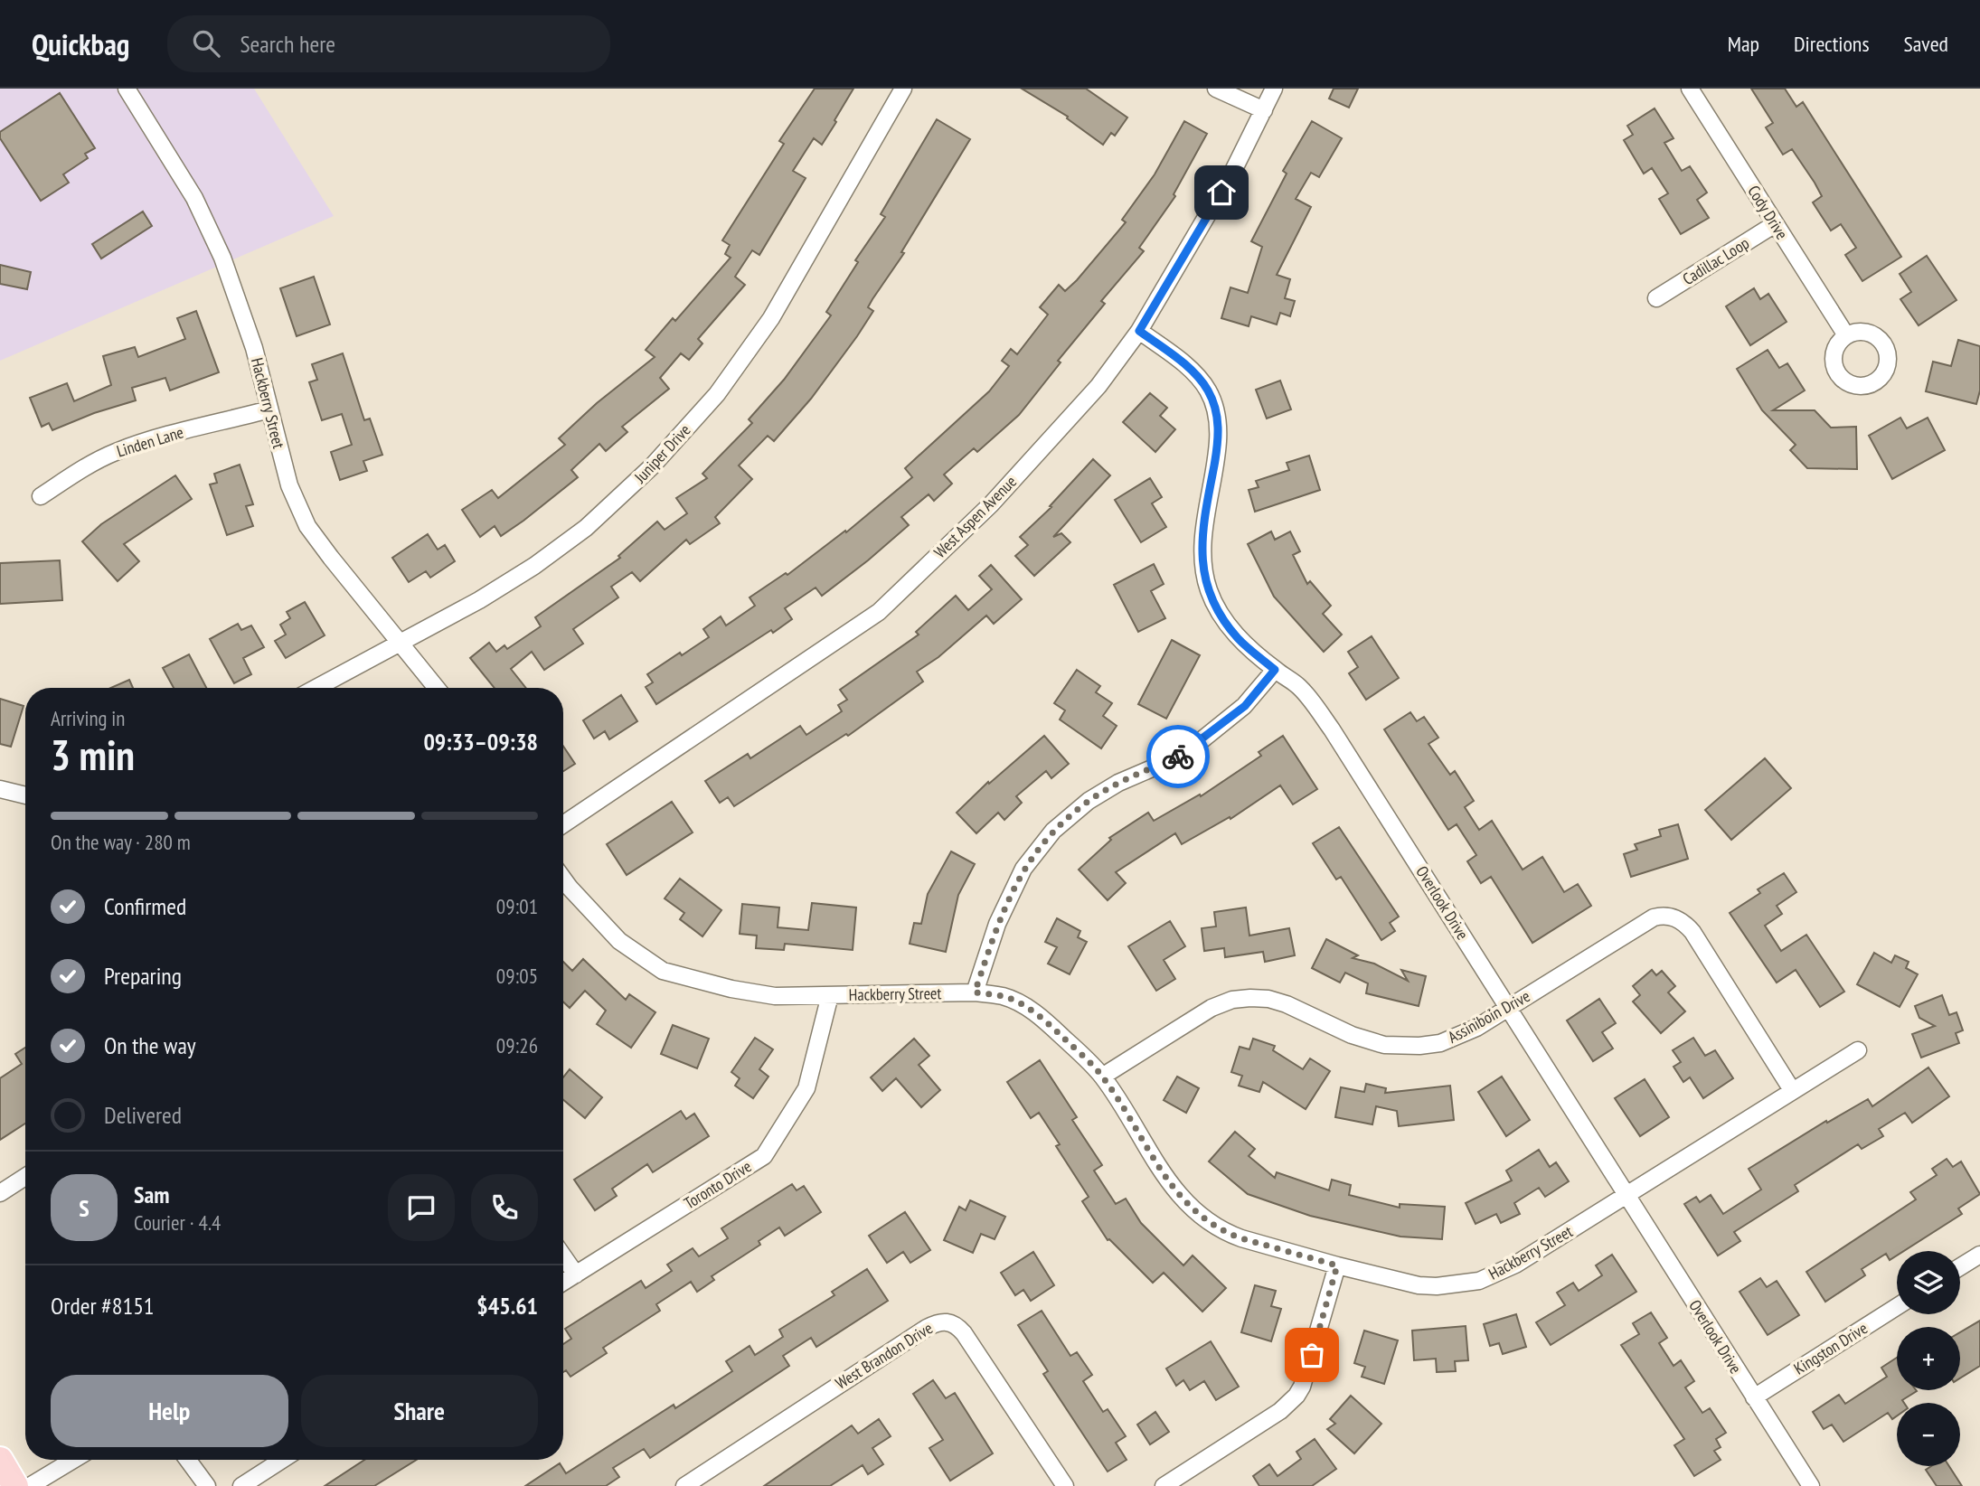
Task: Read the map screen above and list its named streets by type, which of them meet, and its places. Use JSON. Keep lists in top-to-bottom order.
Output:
{
  "streets": {
    "street": [
      "Cody Drive",
      "Cadillac Loop",
      "Hackberry Street",
      "Linden Lane",
      "Juniper Drive",
      "West Aspen Avenue",
      "Overlook Drive",
      "Assiniboin Drive",
      "Toronto Drive",
      "Kingston Drive",
      "West Brandon Drive"
    ]
  },
  "crossings": [
    ["Cody Drive", "Cadillac Loop"],
    ["Hackberry Street", "Linden Lane"],
    ["Hackberry Street", "Juniper Drive"],
    ["Hackberry Street", "Overlook Drive"],
    ["Hackberry Street", "Assiniboin Drive"],
    ["Hackberry Street", "Toronto Drive"],
    ["West Aspen Avenue", "Overlook Drive"],
    ["Overlook Drive", "Assiniboin Drive"],
    ["Overlook Drive", "Kingston Drive"]
  ],
  "page": {
    "header": "Quickbag",
    "search": "Search here",
    "nav": ["Map", "Directions", "Saved"],
    "heading": ["3 min", "Arriving in", "09:33–09:38"],
    "panel": [
      "Sam",
      "Courier · 4.4",
      "Order #8151",
      "$45.61"
    ],
    "bar": "On the way · 280 m",
    "list": [
      ["Confirmed", "09:01"],
      ["Preparing", "09:05"],
      ["On the way", "09:26"],
      "Delivered"
    ],
    "round": "S",
    "map_buttons": ["+", "−"],
    "buttons": ["Help", "Share"]
  }
}
